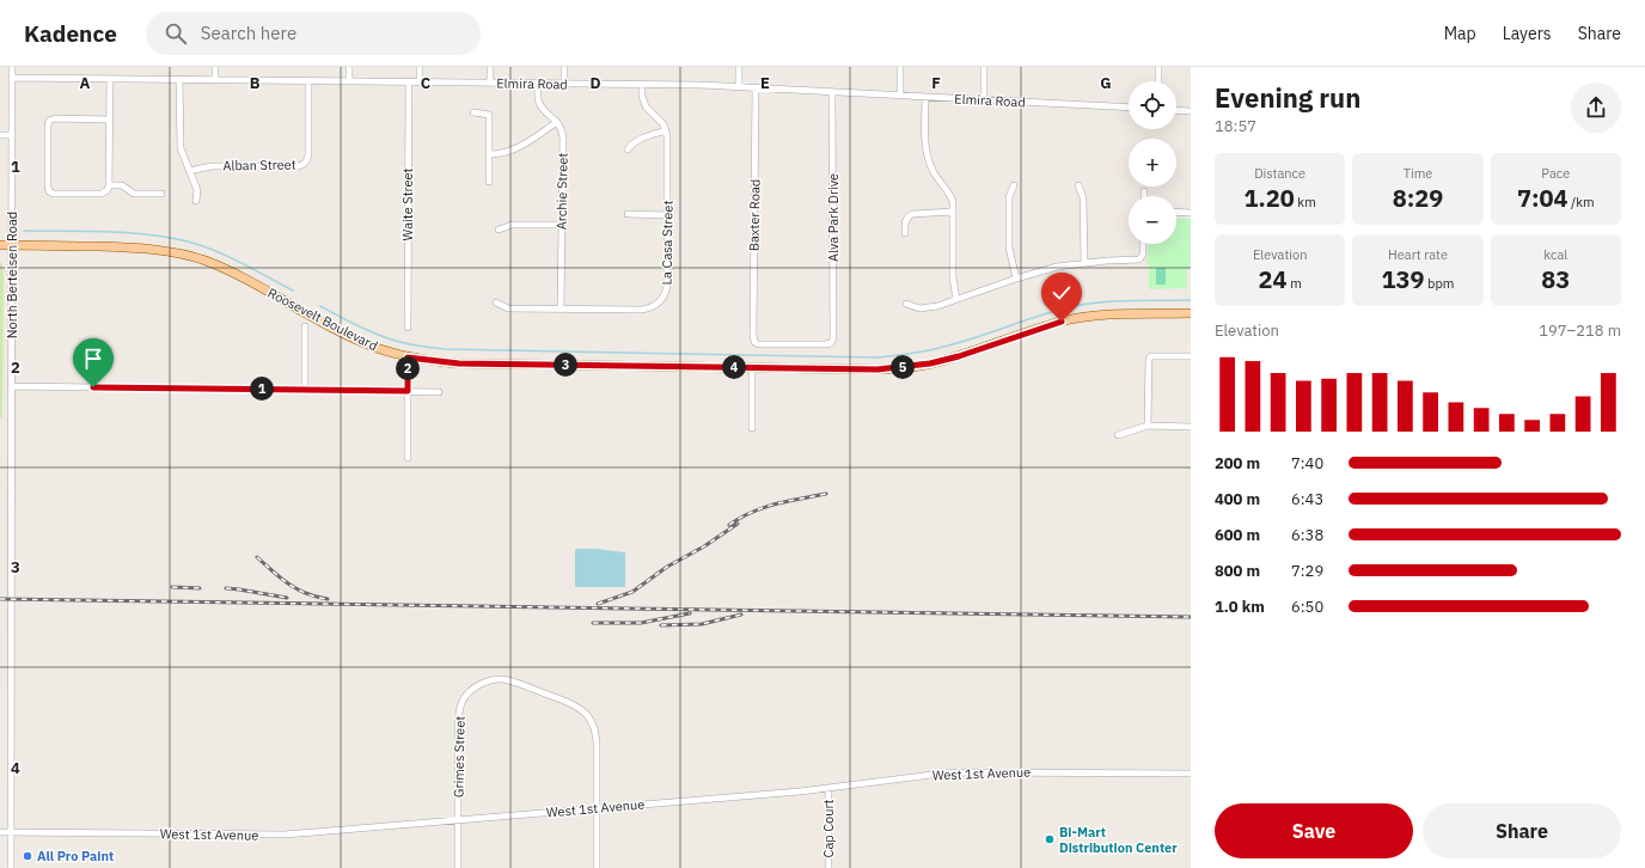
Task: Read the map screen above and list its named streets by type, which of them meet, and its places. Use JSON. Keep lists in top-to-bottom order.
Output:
{
  "streets": {
    "main road": ["Roosevelt Boulevard"],
    "street": [
      "Elmira Road",
      "Alban Street",
      "Archie Street",
      "Waite Street",
      "Baxter Road",
      "Alva Park Drive",
      "La Casa Street",
      "North Bertelsen Road",
      "Grimes Street",
      "West 1st Avenue",
      "Cap Court"
    ]
  },
  "crossings": [
    ["Elmira Road", "Alban Street"],
    ["Elmira Road", "Archie Street"],
    ["Elmira Road", "Waite Street"],
    ["Elmira Road", "Baxter Road"],
    ["Elmira Road", "Alva Park Drive"],
    ["Elmira Road", "North Bertelsen Road"],
    ["Archie Street", "La Casa Street"],
    ["Baxter Road", "Alva Park Drive"],
    ["North Bertelsen Road", "Roosevelt Boulevard"],
    ["North Bertelsen Road", "West 1st Avenue"],
    ["Grimes Street", "West 1st Avenue"],
    ["West 1st Avenue", "Cap Court"]
  ],
  "places": ["Bi-Mart Distribution Center", "All Pro Paint"],
  "page": {
    "header": "Kadence",
    "search": "Search here",
    "nav": ["Map", "Layers", "Share"],
    "heading": ["Evening run", "18:57"],
    "map_buttons": ["+", "−"],
    "stats": [
      ["Distance", "1.20 km"],
      ["Time", "8:29"],
      ["Pace", "7:04 /km"],
      ["Elevation", "24 m"],
      ["Heart rate", "139 bpm"],
      ["kcal", "83"]
    ],
    "chart": ["Elevation", "197–218 m"],
    "pins": [
      "3",
      "4",
      "5",
      "2",
      "1"
    ],
    "list": [
      {
        "name": "200 m",
        "note": "7:40"
      },
      {
        "name": "400 m",
        "note": "6:43"
      },
      {
        "name": "600 m",
        "note": "6:38"
      },
      {
        "name": "800 m",
        "note": "7:29"
      },
      {
        "name": "1.0 km",
        "note": "6:50"
      }
    ],
    "buttons": ["Save", "Share"]
  },
  "grid": {
    "columns": [
      "A",
      "B",
      "C",
      "D",
      "E",
      "F",
      "G"
    ],
    "rows": [
      "1",
      "2",
      "3",
      "4"
    ]
  }
}
